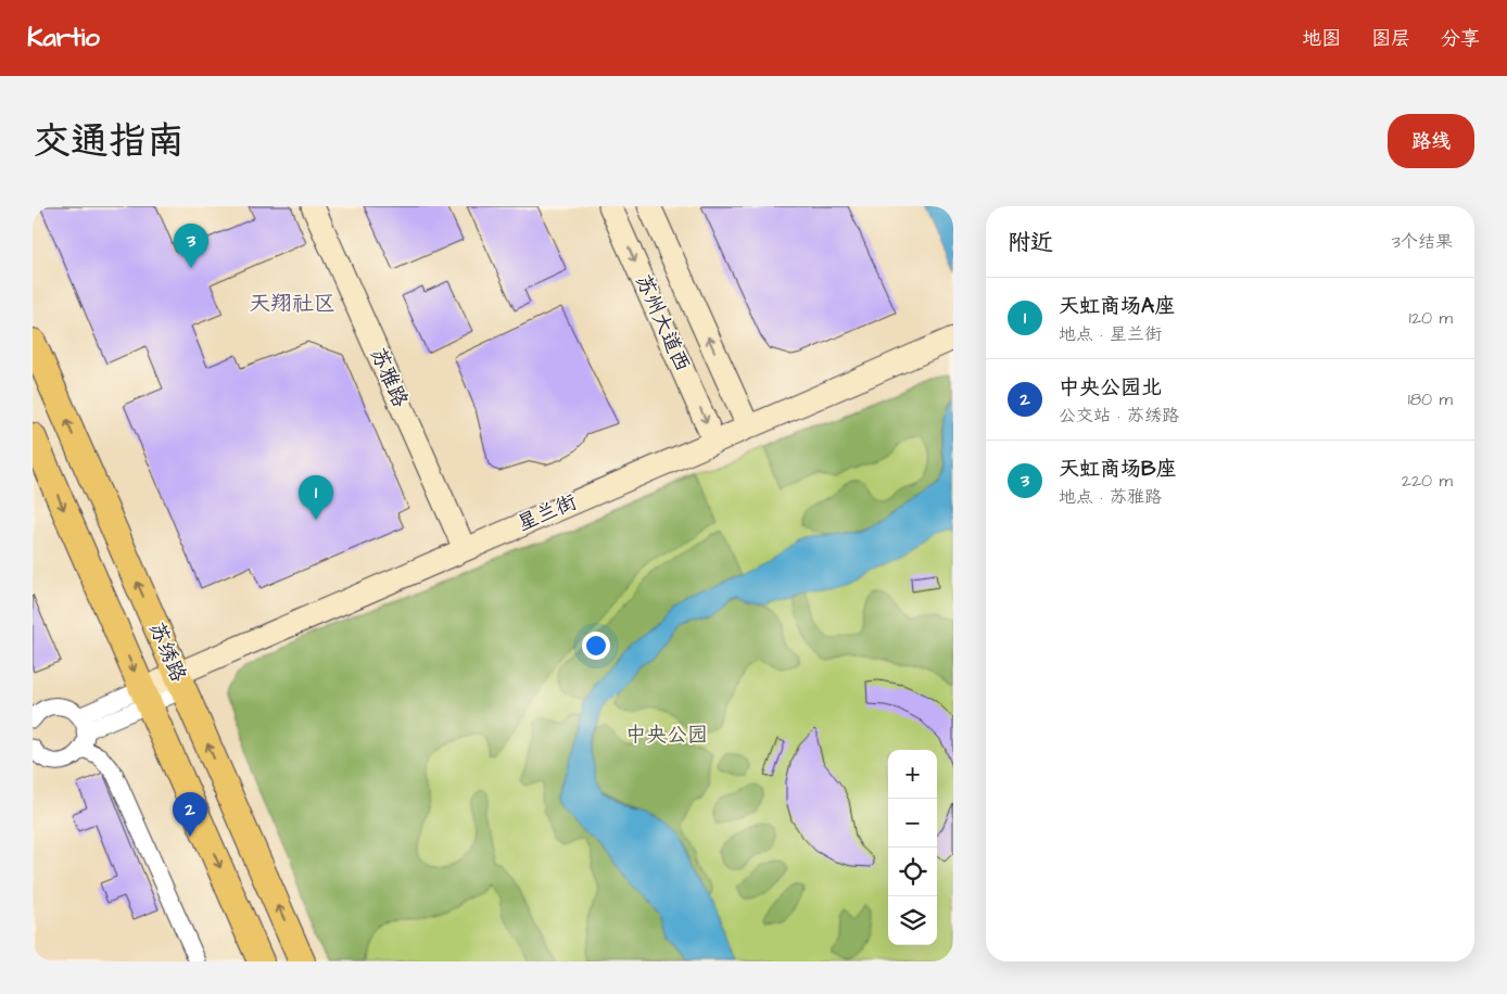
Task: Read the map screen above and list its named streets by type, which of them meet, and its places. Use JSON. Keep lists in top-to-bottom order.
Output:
{
  "streets": {
    "main road": ["苏绣路"],
    "street": ["苏州大道西", "苏雅路", "星兰街"]
  },
  "crossings": [
    ["苏州大道西", "星兰街"],
    ["苏雅路", "星兰街"],
    ["星兰街", "苏绣路"]
  ],
  "districts": ["天翔社区"],
  "parks": ["中央公园"],
  "page": {
    "header": "Kartio",
    "nav": ["地图", "图层", "分享"],
    "title": "交通指南",
    "buttons": "路线",
    "heading": ["附近", "3个结果"],
    "pins": ["3", "1", "2"],
    "list": [
      {
        "mark": "1",
        "name": "天虹商场A座",
        "note": "地点 · 星兰街",
        "value": "120 m"
      },
      {
        "mark": "2",
        "name": "中央公园北",
        "note": "公交站 · 苏绣路",
        "value": "180 m"
      },
      {
        "mark": "3",
        "name": "天虹商场B座",
        "note": "地点 · 苏雅路",
        "value": "220 m"
      }
    ],
    "map_buttons": ["+", "−"]
  }
}
